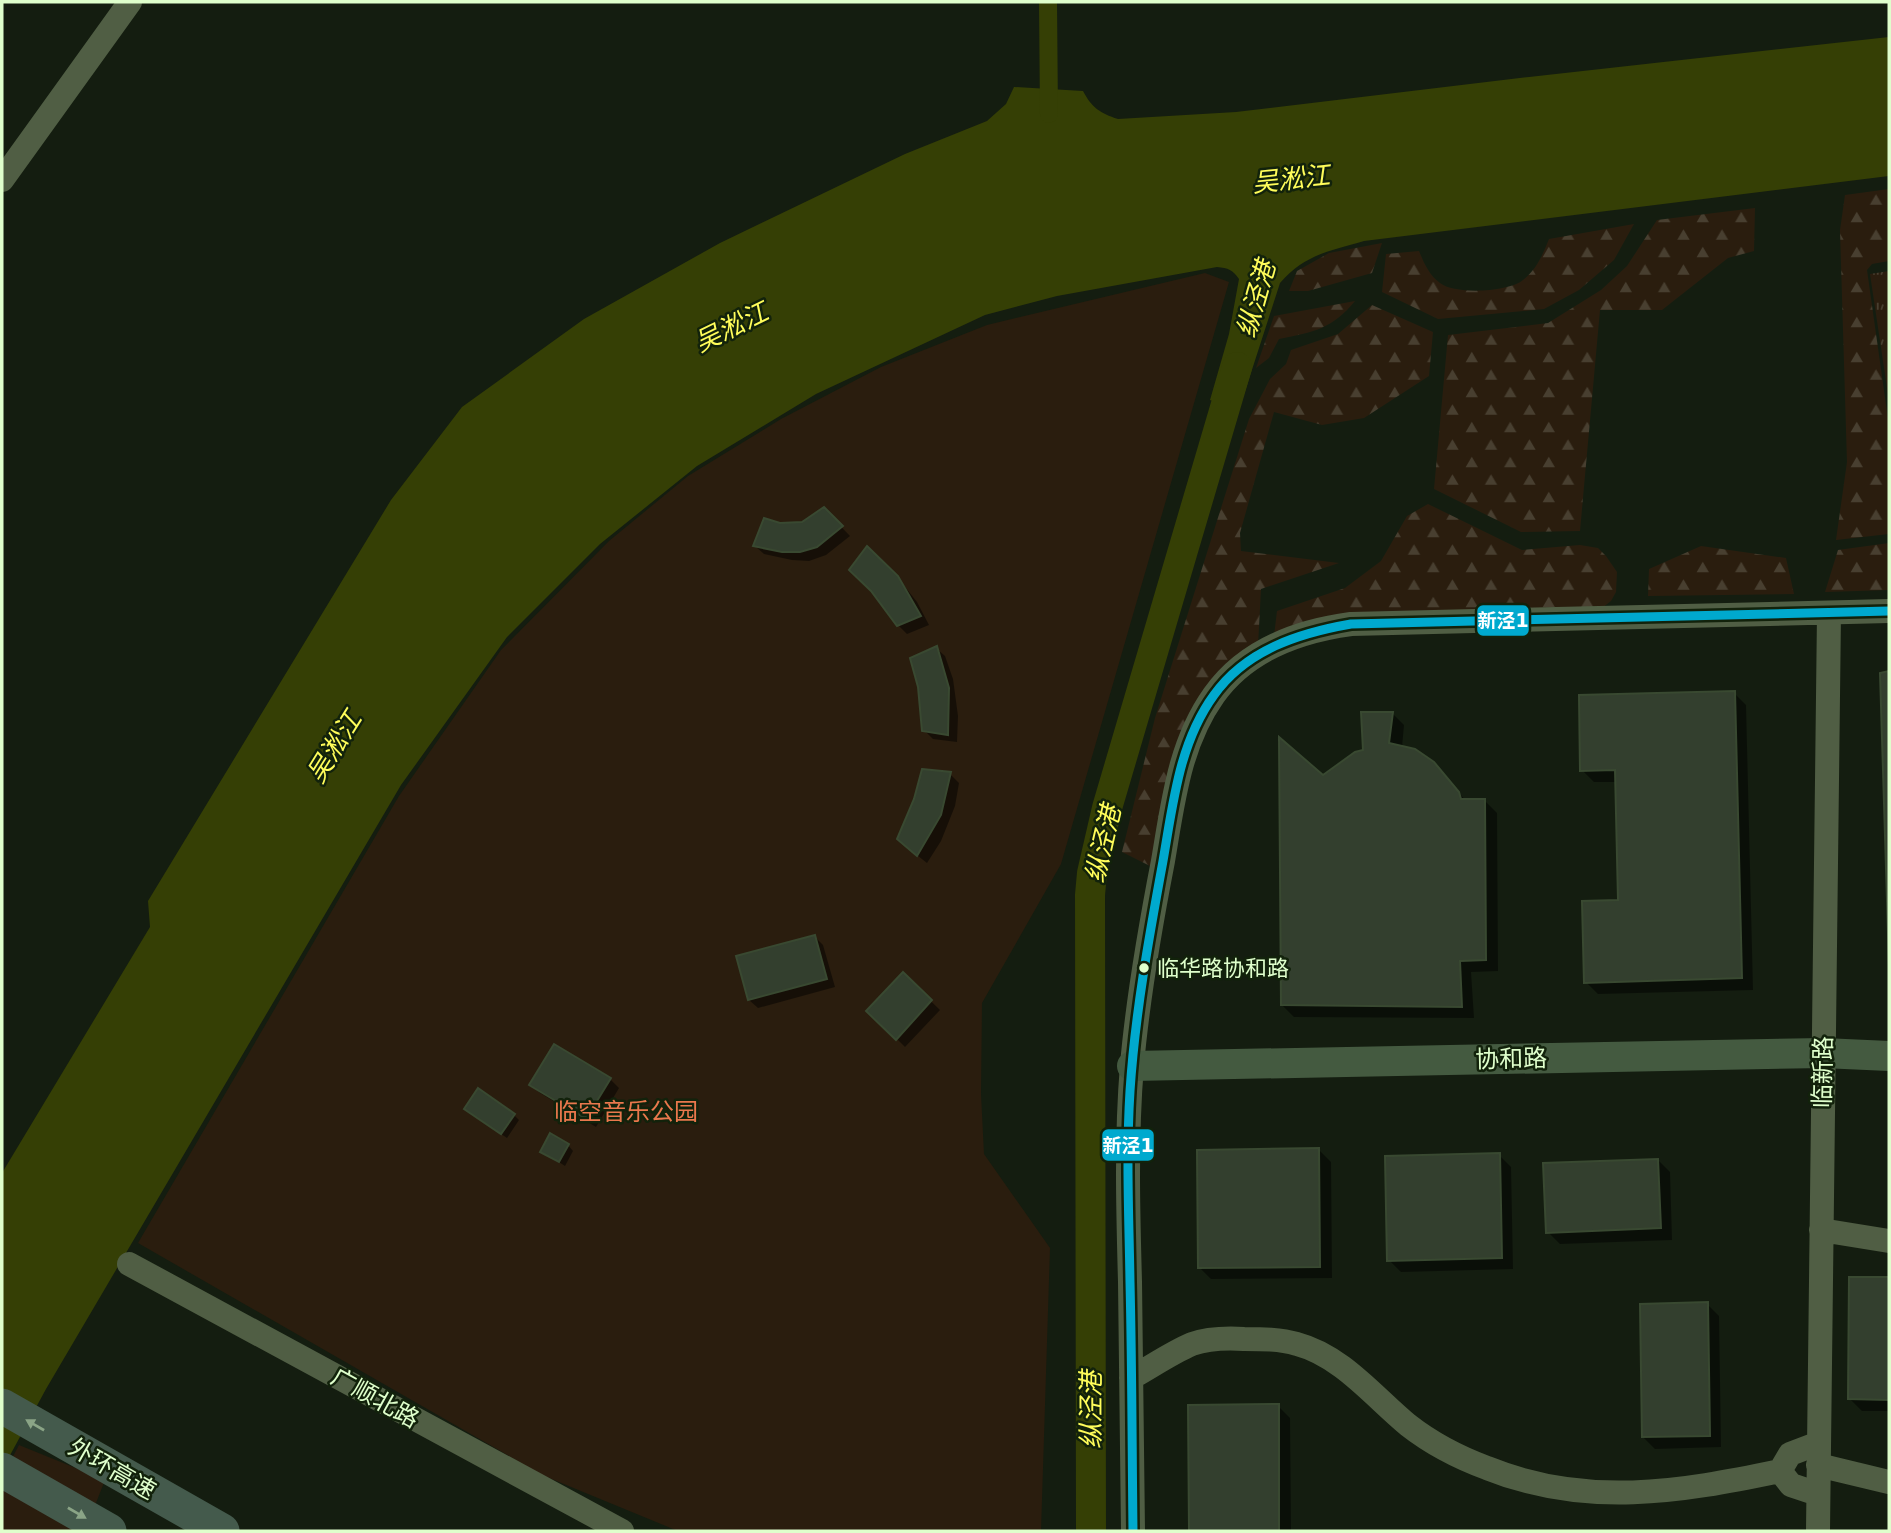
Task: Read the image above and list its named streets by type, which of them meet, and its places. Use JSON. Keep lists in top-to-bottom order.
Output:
{
  "streets": {
    "highway": ["外环高速"],
    "main road": ["协和路"],
    "street": ["临新路", "广顺北路"]
  },
  "crossings": [
    ["协和路", "临新路"]
  ],
  "water": ["吴淞江", "纵泾港"],
  "parks": ["临空音乐公园"],
  "places": ["临华路协和路"],
  "lines": ["transit line 新泾1"]
}
